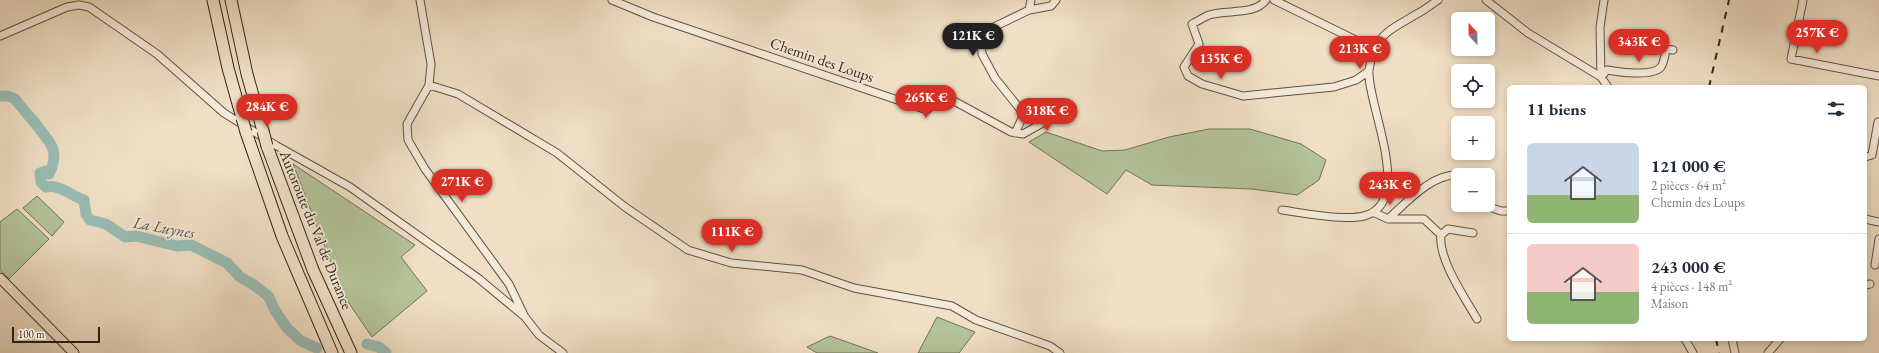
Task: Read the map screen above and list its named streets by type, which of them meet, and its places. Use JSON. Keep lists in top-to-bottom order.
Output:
{
  "streets": {
    "highway": ["Autoroute du Val de Durance"],
    "street": ["Chemin des Loups"]
  },
  "water": ["La Luynes"],
  "scale_bar": "100 m",
  "north": "top",
  "page": {
    "map_buttons": ["+", "−"],
    "price": [
      "257K €",
      "121K €",
      "343K €",
      "213K €",
      "135K €",
      "265K €",
      "284K €",
      "318K €",
      "271K €",
      "243K €",
      "111K €"
    ],
    "heading": "11 biens",
    "list": [
      {
        "name": "121 000 €",
        "note": "2 pièces · 64 m² · Chemin des Loups"
      },
      {
        "name": "243 000 €",
        "note": "4 pièces · 148 m² · Maison"
      }
    ],
    "scale": "100 m"
  }
}
